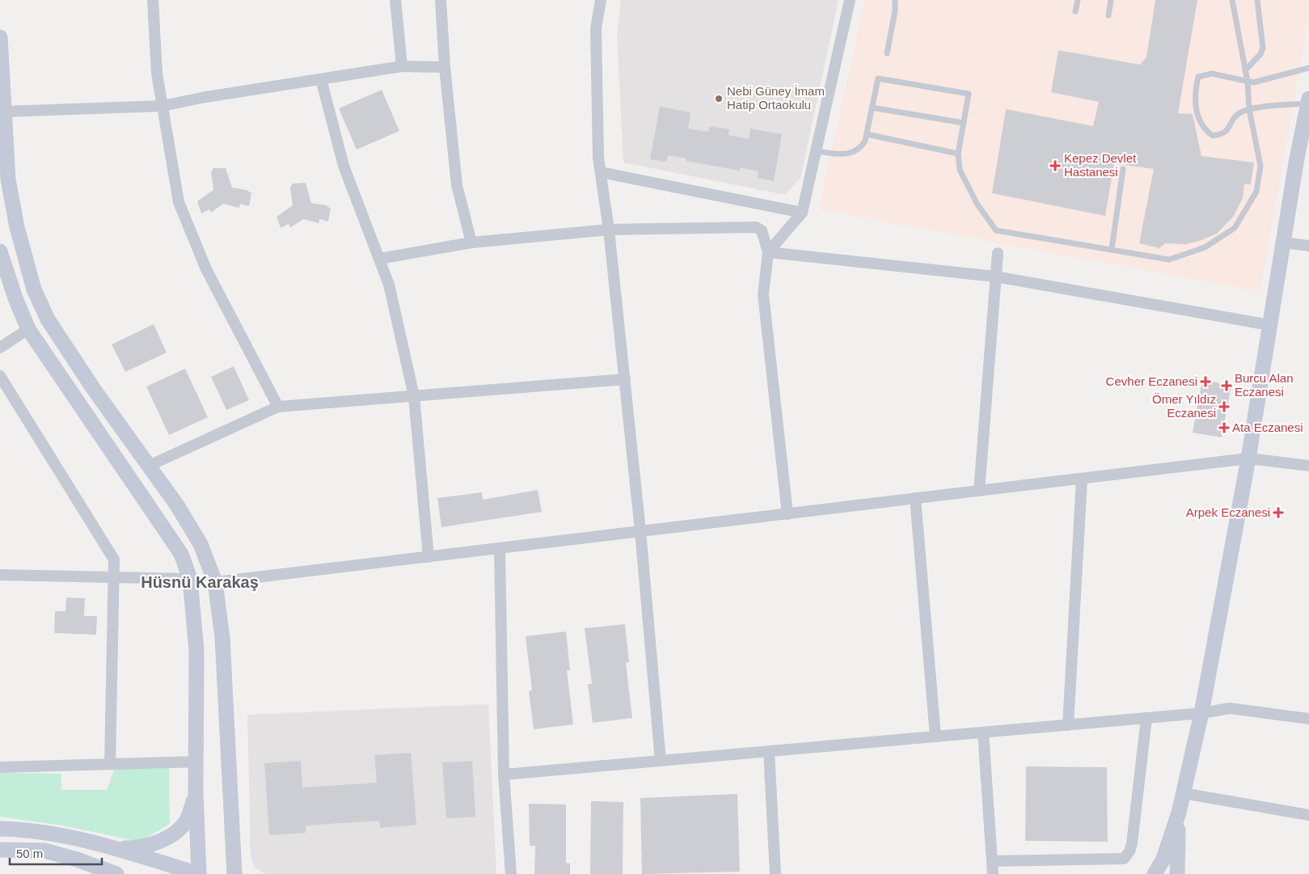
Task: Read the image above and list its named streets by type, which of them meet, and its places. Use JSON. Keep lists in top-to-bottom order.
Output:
{
  "districts": ["Hüsnü Karakaş"],
  "places": {
    "other": ["Nebi Güney İmam Hatip Ortaokulu"],
    "health": [
      "Kepez Devlet Hastanesi",
      "Cevher Eczanesi",
      "Burcu Alan Eczanesi",
      "Ömer Yıldız Eczanesi",
      "Ata Eczanesi",
      "Arpek Eczanesi"
    ]
  },
  "scale_bar": "50 m"
}
